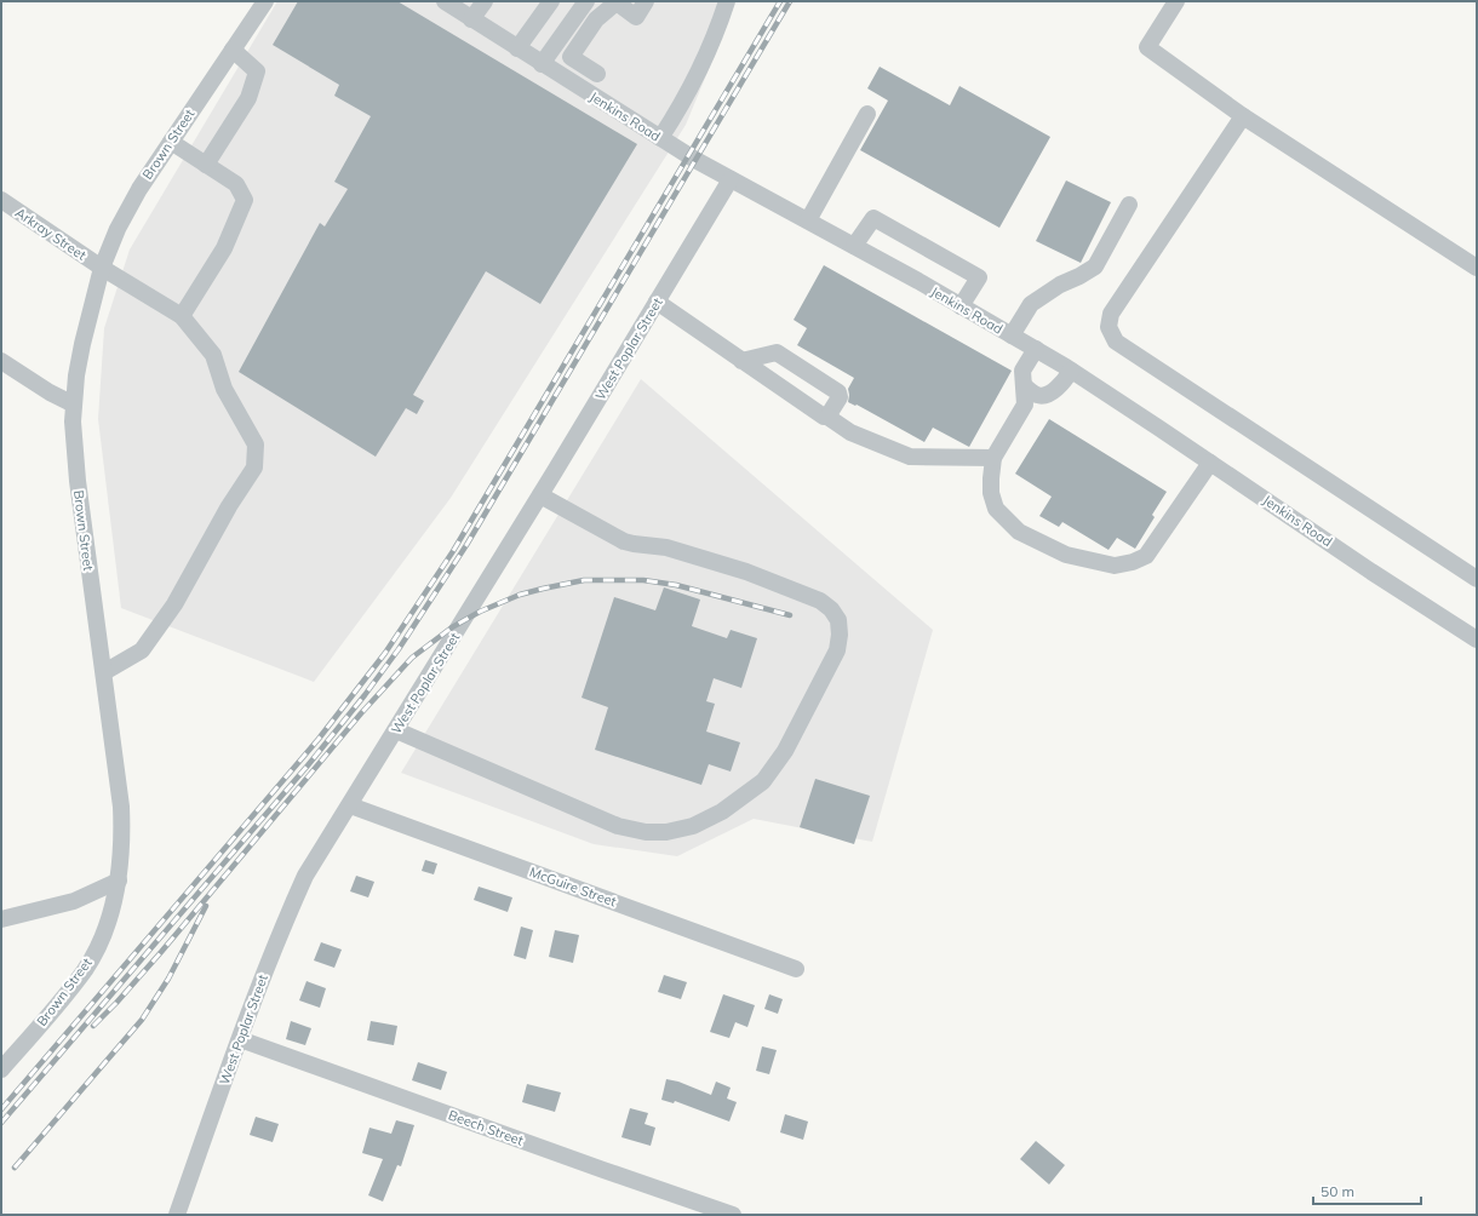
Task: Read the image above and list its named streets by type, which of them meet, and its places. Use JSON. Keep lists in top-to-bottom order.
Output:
{
  "streets": {
    "street": [
      "Jenkins Road",
      "Brown Street",
      "Arkray Street",
      "West Poplar Street",
      "McGuire Street",
      "Beech Street"
    ]
  },
  "crossings": [
    ["Jenkins Road", "West Poplar Street"],
    ["Brown Street", "Arkray Street"],
    ["West Poplar Street", "McGuire Street"],
    ["West Poplar Street", "Beech Street"]
  ],
  "scale_bar": "50 m"
}
